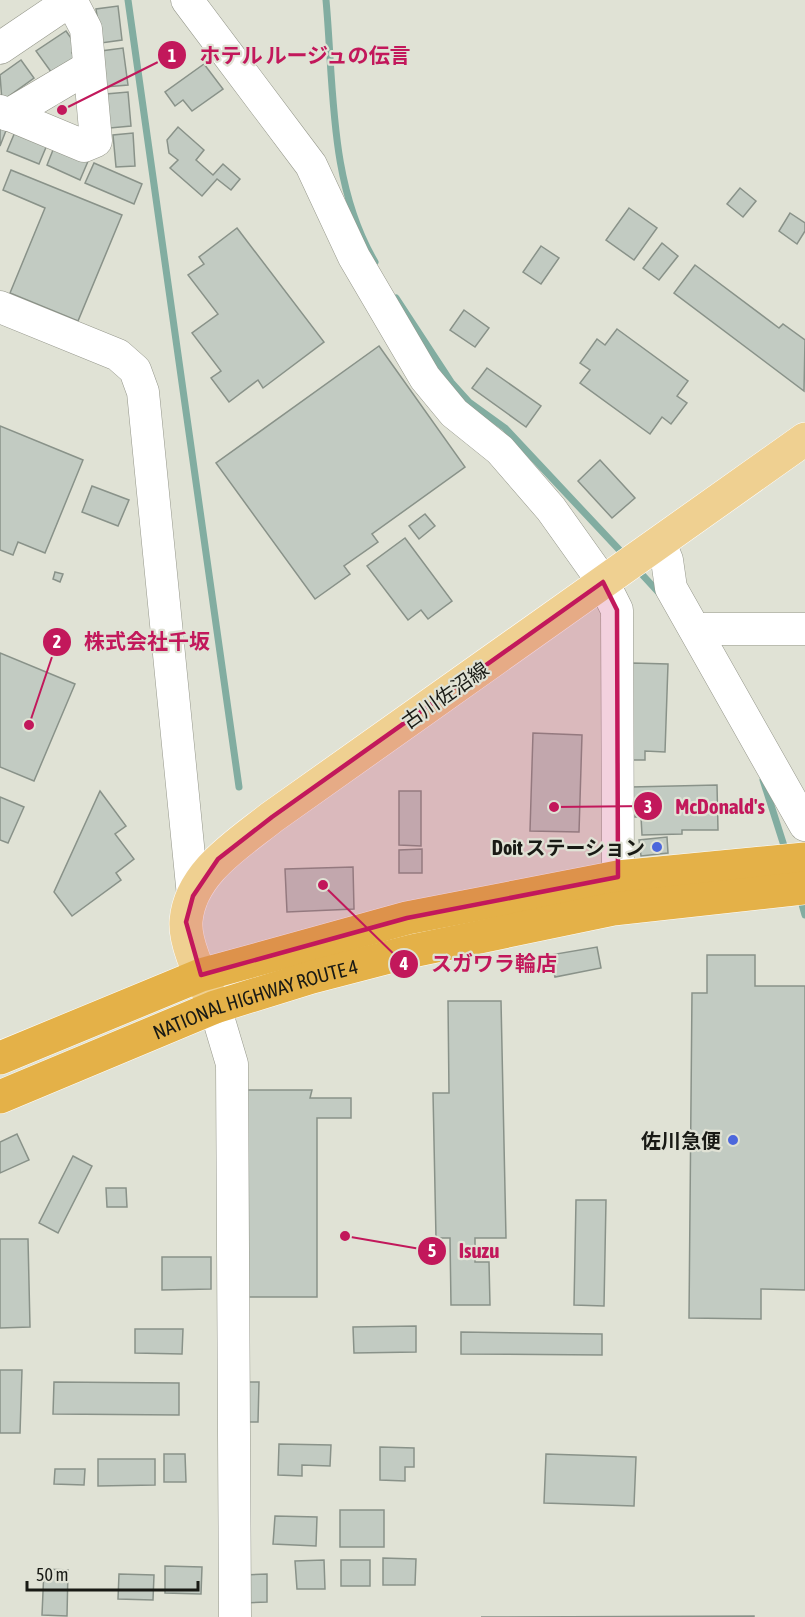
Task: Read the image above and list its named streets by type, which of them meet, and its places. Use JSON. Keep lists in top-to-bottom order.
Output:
{
  "streets": {
    "highway": ["NATIONAL HIGHWAY ROUTE 4"],
    "main road": ["古川佐沼線"]
  },
  "crossings": [
    ["古川佐沼線", "NATIONAL HIGHWAY ROUTE 4"]
  ],
  "places": [
    "ホテル ルージュの伝言",
    "株式会社千坂",
    "McDonald's",
    "Doit ステーション",
    "スガワラ輪店",
    "佐川急便",
    "Isuzu"
  ],
  "scale_bar": "50 m"
}
